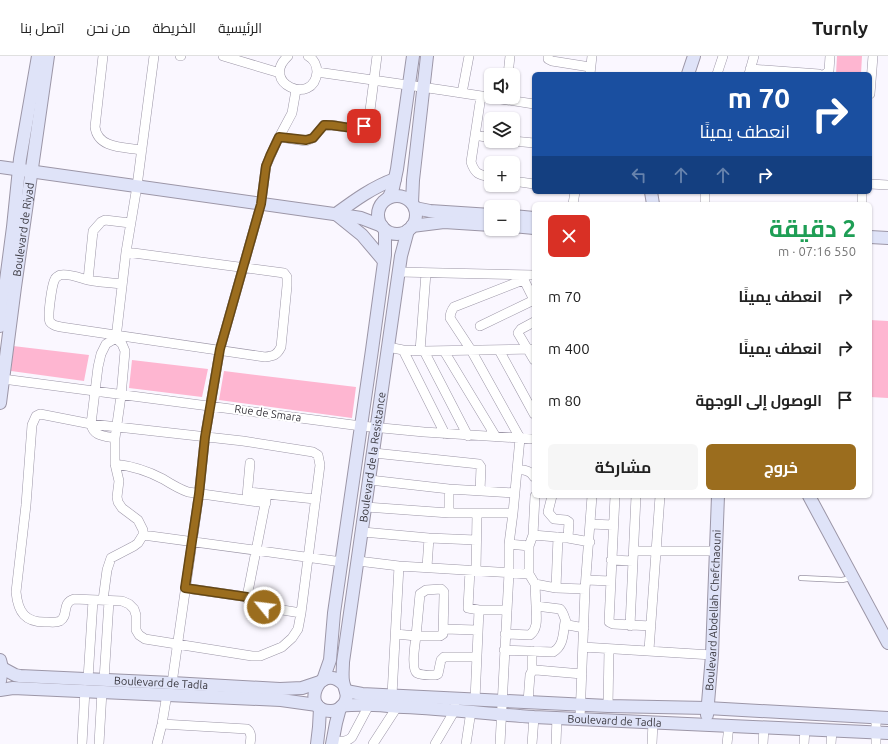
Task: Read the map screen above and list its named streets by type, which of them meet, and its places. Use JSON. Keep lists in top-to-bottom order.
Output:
{
  "streets": {
    "main road": [
      "Boulevard de Riyad",
      "Boulevard de la Resistance",
      "Boulevard Abdellah Chefchaouni",
      "Boulevard de Tadla"
    ],
    "street": ["Rue de Smara"]
  },
  "crossings": [
    ["Boulevard de Riyad", "Rue de Smara"],
    ["Rue de Smara", "Boulevard de la Resistance"],
    ["Boulevard de la Resistance", "Boulevard de Tadla"],
    ["Boulevard Abdellah Chefchaouni", "Boulevard de Tadla"]
  ],
  "page": {
    "header": "Turnly",
    "nav": [
      "الرئيسية",
      "الخريطة",
      "من نحن",
      "اتصل بنا"
    ],
    "map_buttons": ["+", "−"],
    "turn": ["70 m", "انعطف يمينًا"],
    "heading": ["2 دقيقة", "550 m · 07:16"],
    "list": [
      {
        "name": "انعطف يمينًا",
        "value": "70 m"
      },
      {
        "name": "انعطف يمينًا",
        "value": "400 m"
      },
      {
        "name": "الوصول إلى الوجهة",
        "value": "80 m"
      }
    ],
    "buttons": ["خروج", "مشاركة"]
  }
}
